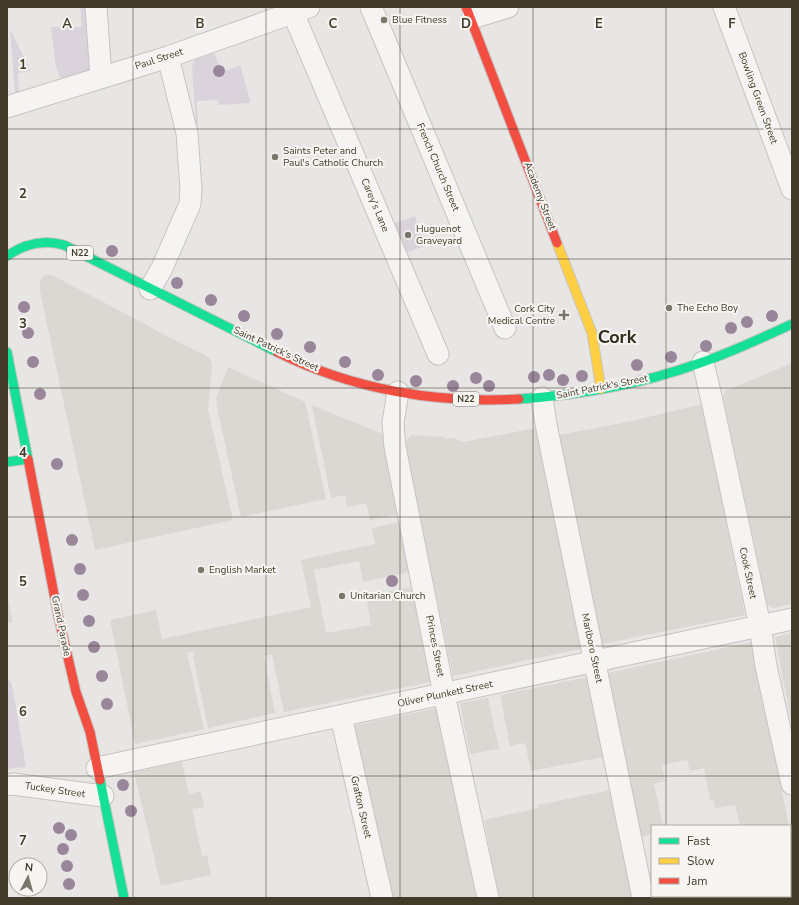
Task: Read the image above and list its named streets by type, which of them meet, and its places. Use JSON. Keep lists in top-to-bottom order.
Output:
{
  "streets": {
    "main road": [
      "Academy Street",
      "N22",
      "Saint Patrick's Street",
      "Grand Parade"
    ],
    "street": [
      "Paul Street",
      "Bowling Green Street",
      "French Church Street",
      "Carey's Lane",
      "Cook Street",
      "Princes Street",
      "Marlboro Street",
      "Oliver Plunkett Street",
      "Tuckey Street",
      "Grafton Street"
    ]
  },
  "crossings": [
    ["Paul Street", "Carey's Lane"],
    ["Academy Street", "Saint Patrick's Street"],
    ["Saint Patrick's Street", "Cook Street"],
    ["Saint Patrick's Street", "Princes Street"],
    ["Saint Patrick's Street", "Marlboro Street"],
    ["Cook Street", "Oliver Plunkett Street"],
    ["Grand Parade", "Oliver Plunkett Street"],
    ["Grand Parade", "Tuckey Street"],
    ["Princes Street", "Oliver Plunkett Street"],
    ["Marlboro Street", "Oliver Plunkett Street"],
    ["Oliver Plunkett Street", "Grafton Street"]
  ],
  "districts": ["Cork"],
  "places": {
    "other": [
      "Blue Fitness",
      "Saints Peter and Paul's Catholic Church",
      "Huguenot Graveyard",
      "The Echo Boy",
      "English Market",
      "Unitarian Church"
    ],
    "health": ["Cork City Medical Centre"]
  },
  "legend": ["Fast", "Slow", "Jam"],
  "north": "top",
  "grid": {
    "columns": [
      "A",
      "B",
      "C",
      "D",
      "E",
      "F"
    ],
    "rows": [
      "1",
      "2",
      "3",
      "4",
      "5",
      "6",
      "7"
    ]
  }
}
